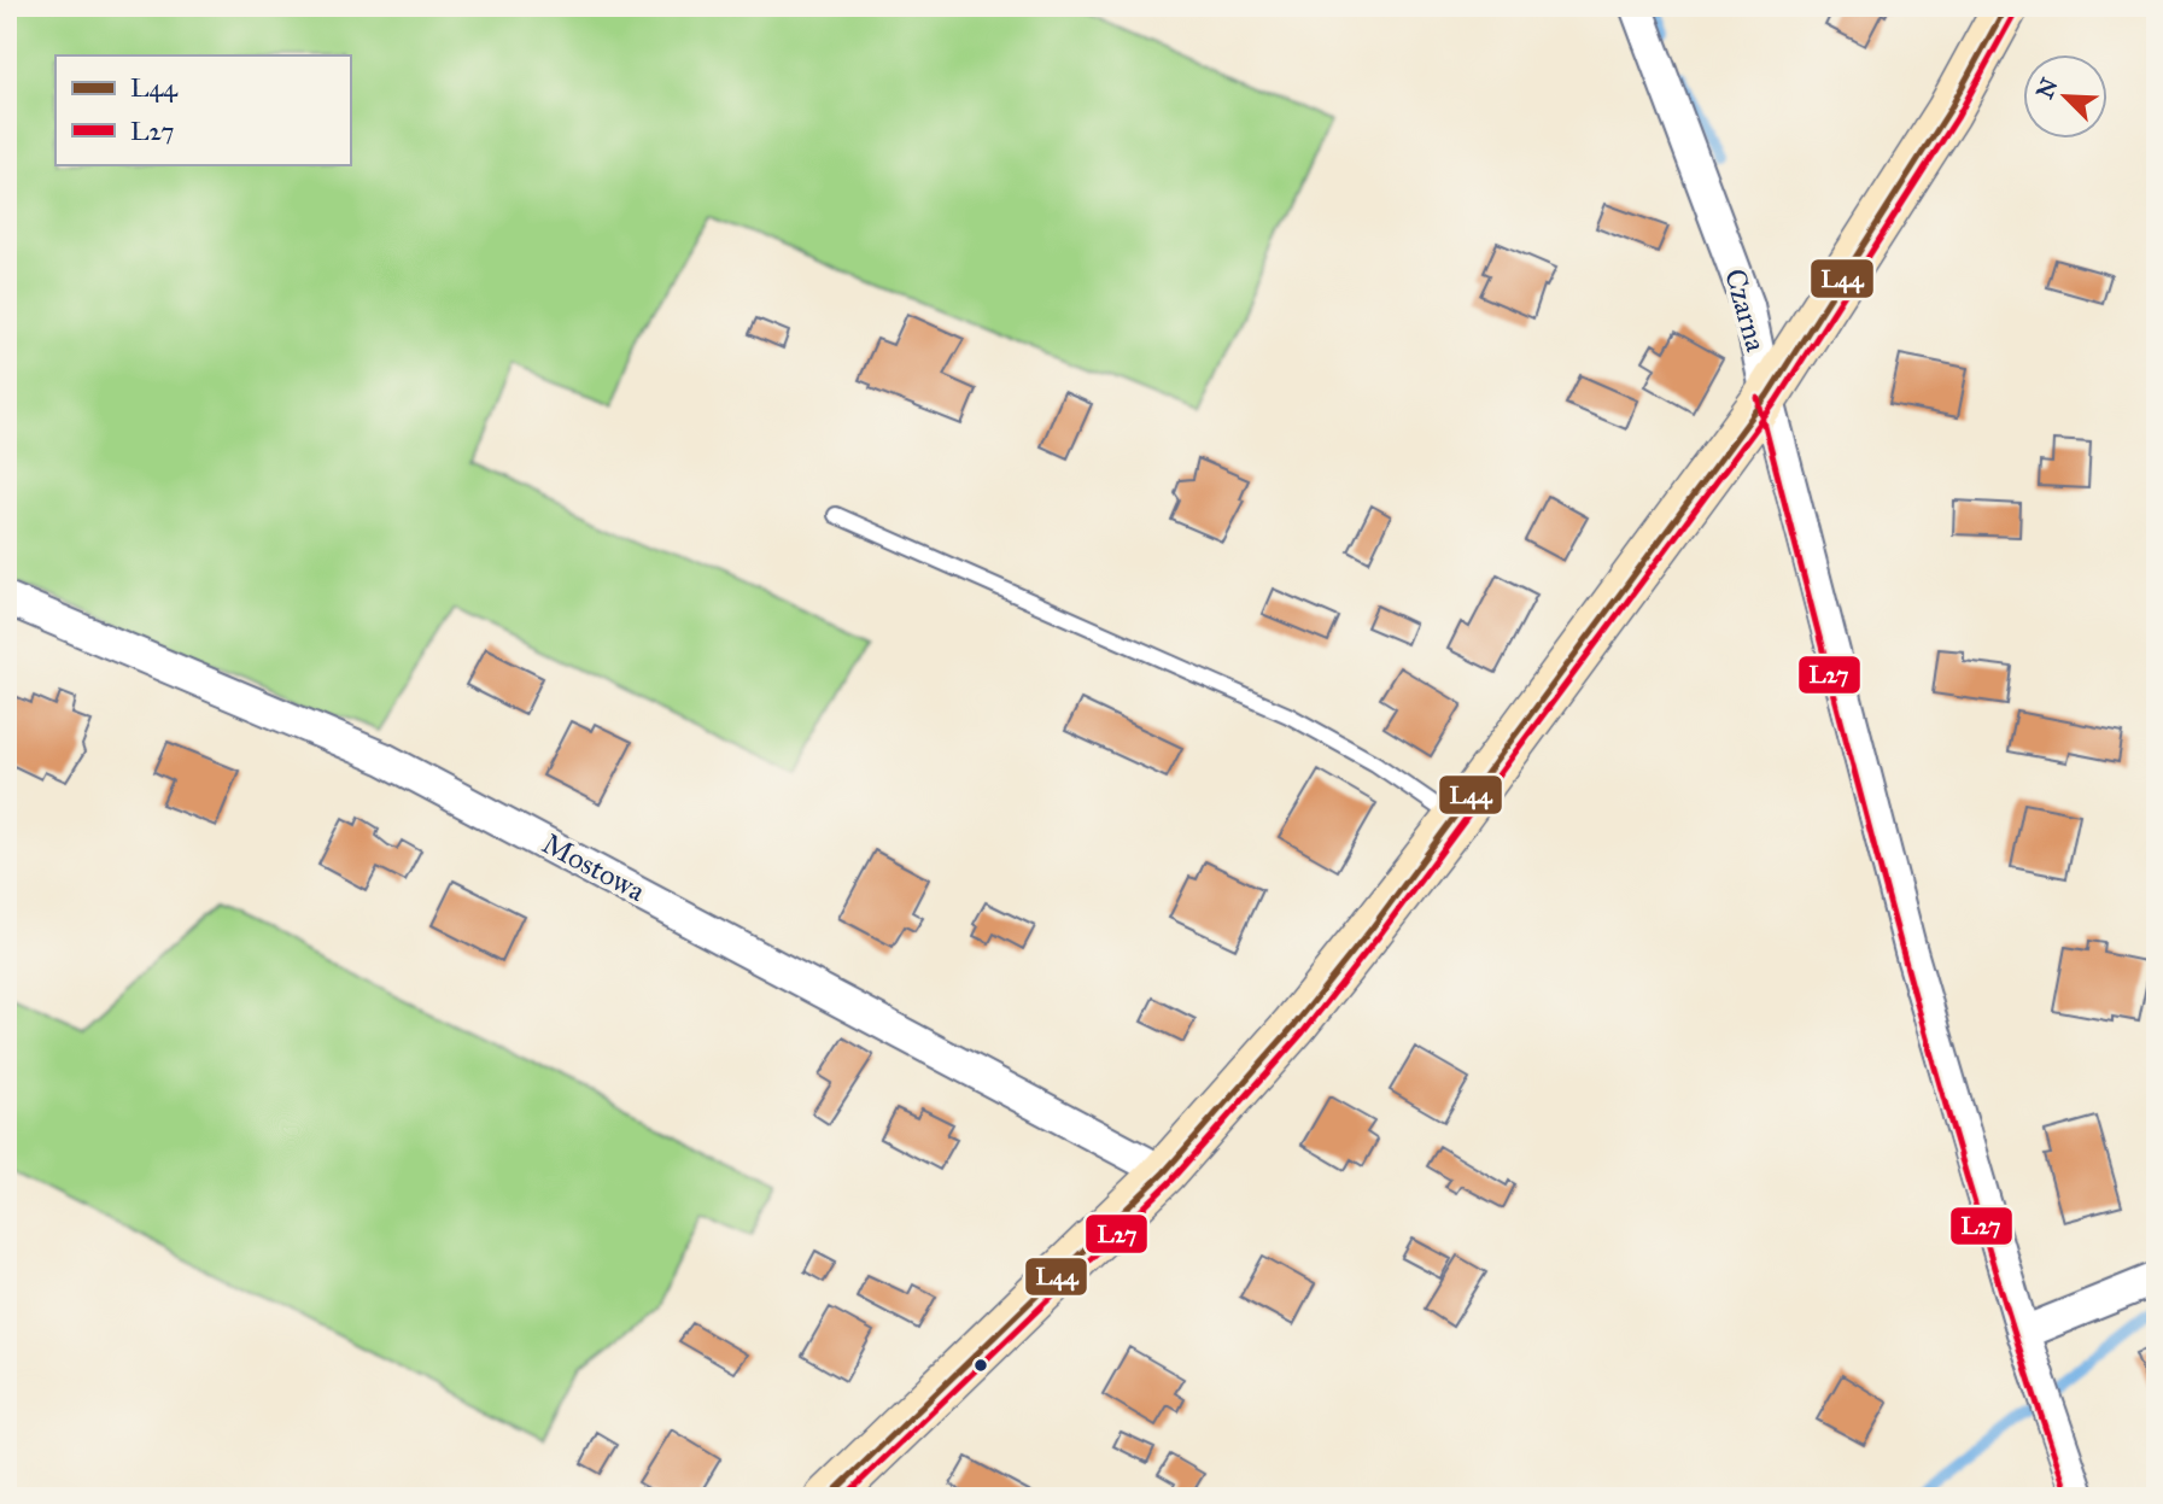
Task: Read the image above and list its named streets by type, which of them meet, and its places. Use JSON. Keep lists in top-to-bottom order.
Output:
{
  "streets": {
    "street": ["Czarna", "Mostowa"]
  },
  "lines": ["transit line L44", "transit line L27"],
  "legend": ["L44", "L27"],
  "north": "top left"
}
